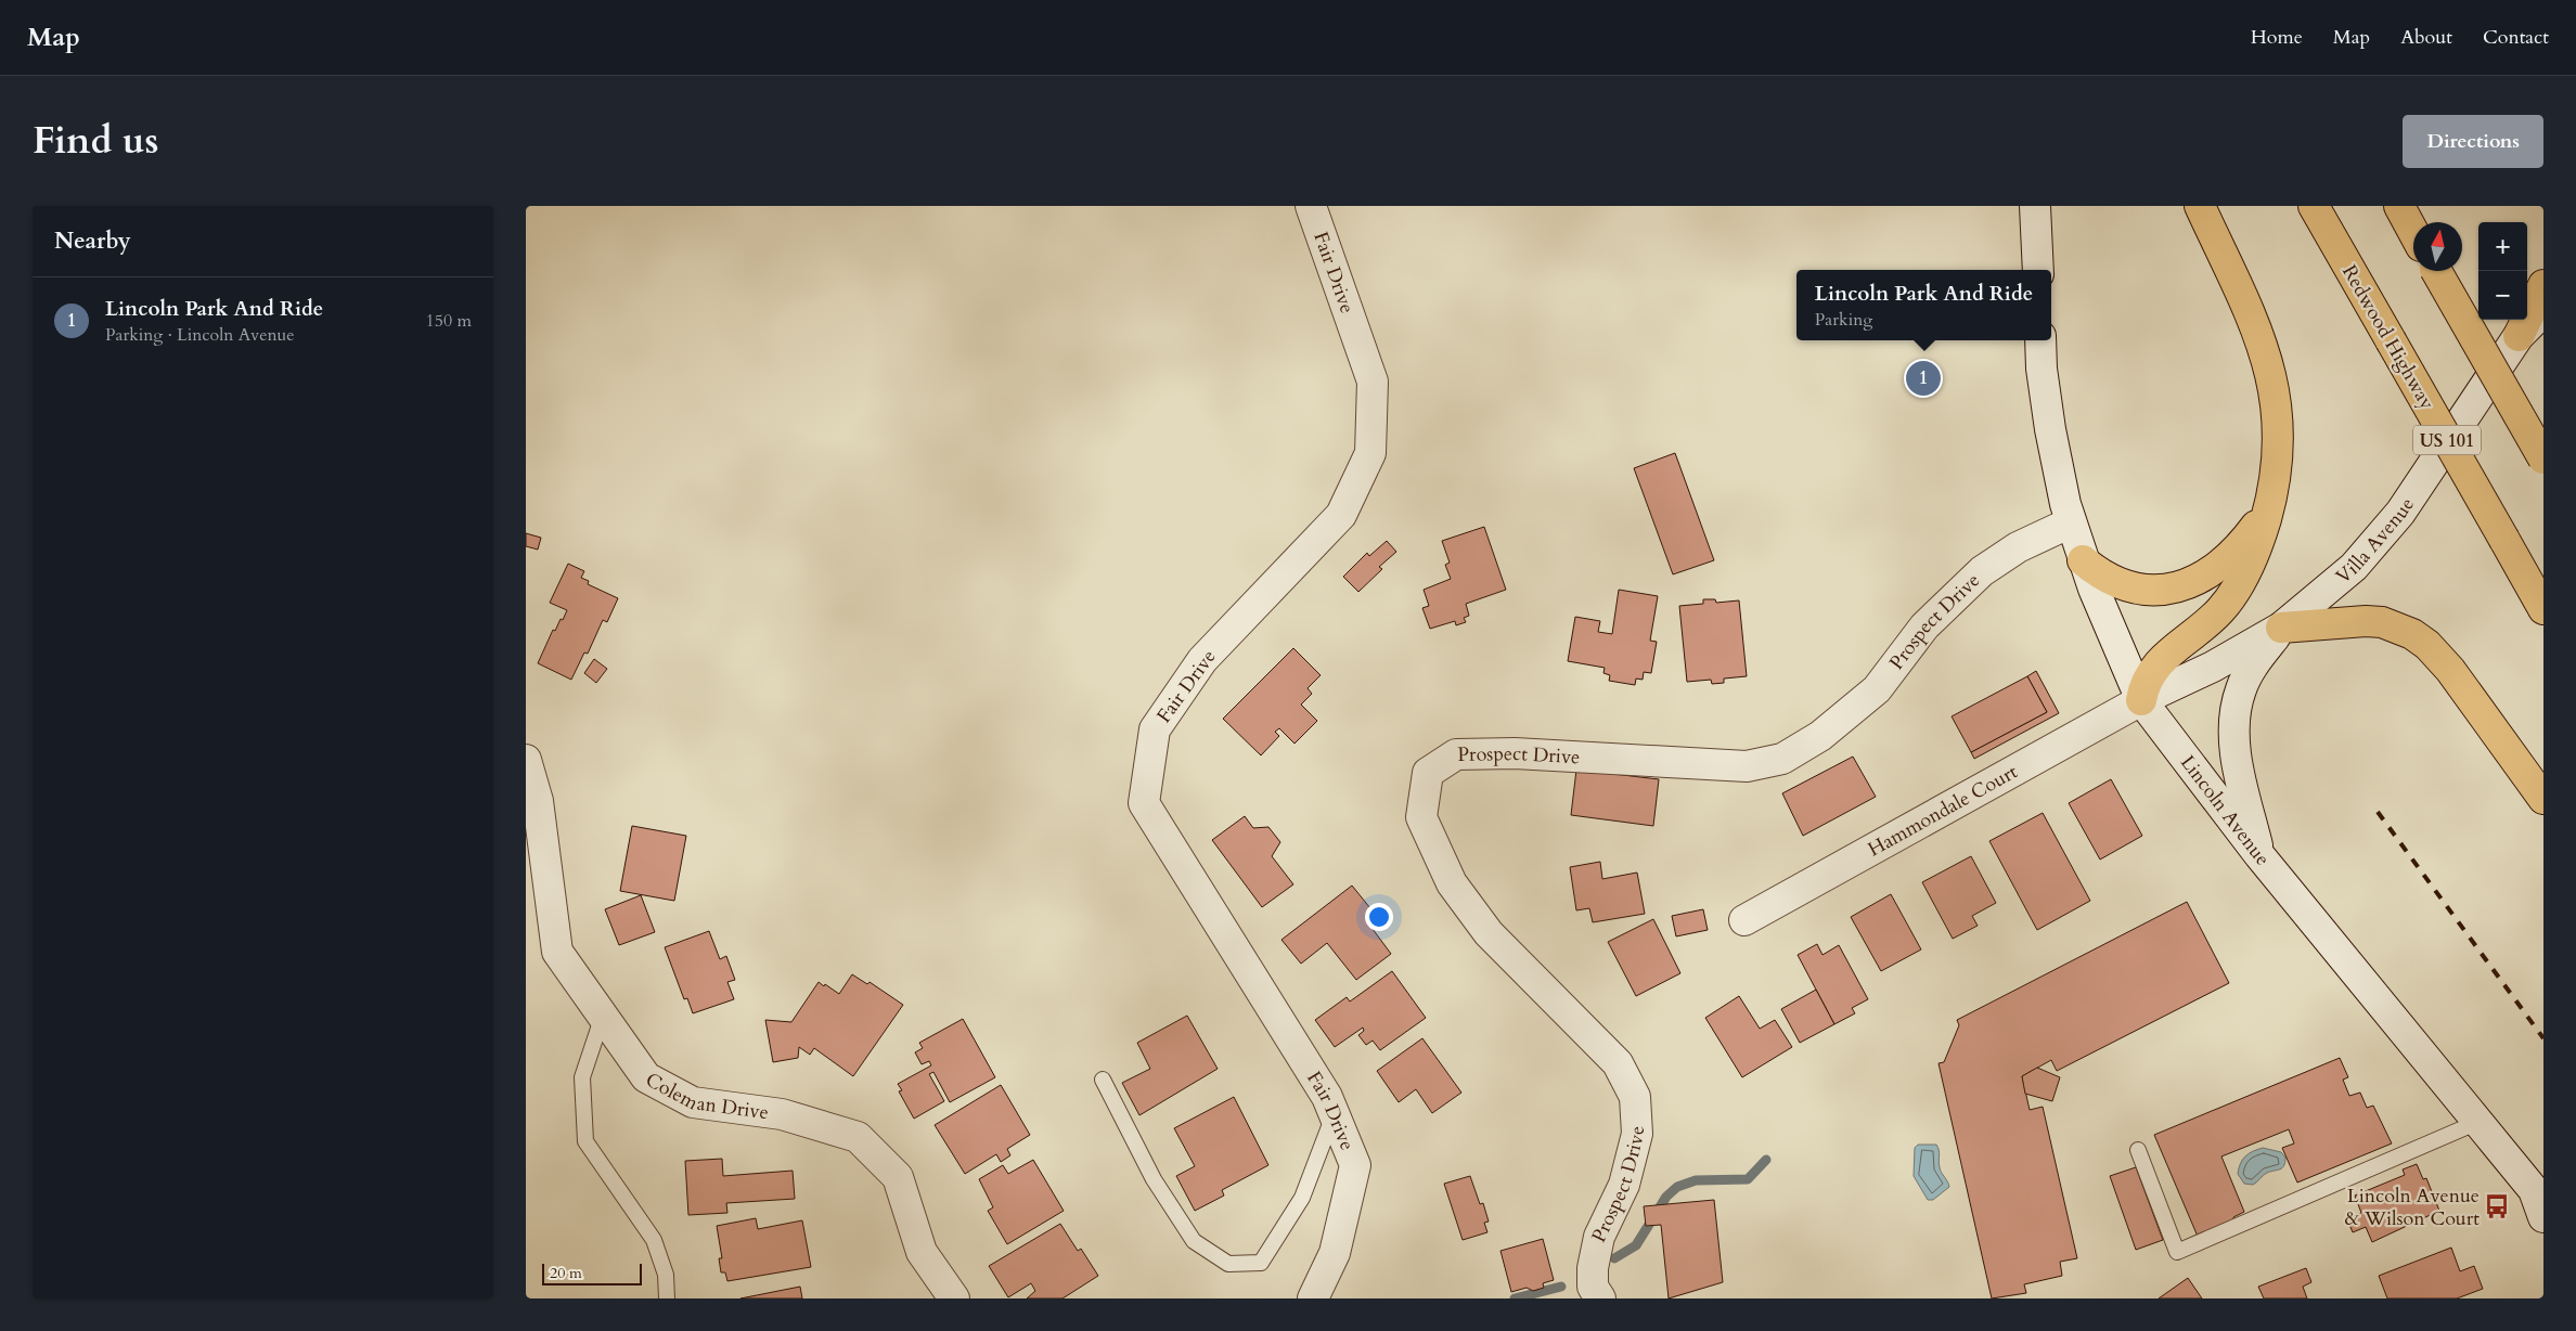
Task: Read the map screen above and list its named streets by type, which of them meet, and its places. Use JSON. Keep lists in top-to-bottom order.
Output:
{
  "streets": {
    "highway": ["Redwood Highway", "US 101"],
    "street": [
      "Fair Drive",
      "Villa Avenue",
      "Prospect Drive",
      "Lincoln Avenue",
      "Hammondale Court",
      "Coleman Drive"
    ]
  },
  "crossings": [
    ["Villa Avenue", "Lincoln Avenue"],
    ["Villa Avenue", "Hammondale Court"],
    ["Prospect Drive", "Lincoln Avenue"],
    ["Lincoln Avenue", "Hammondale Court"]
  ],
  "places": {
    "bus stop": ["Lincoln Avenue & Wilson Court"]
  },
  "scale_bar": "20 m",
  "north": "top",
  "page": {
    "header": "Map",
    "nav": [
      "Home",
      "Map",
      "About",
      "Contact"
    ],
    "title": "Find us",
    "buttons": "Directions",
    "heading": "Nearby",
    "map_buttons": ["+", "−"],
    "popup": ["Lincoln Park And Ride", "Parking"],
    "list": [
      {
        "mark": "1",
        "name": "Lincoln Park And Ride",
        "note": "Parking · Lincoln Avenue",
        "value": "150 m"
      }
    ],
    "pins": "1",
    "scale": "20 m"
  }
}
